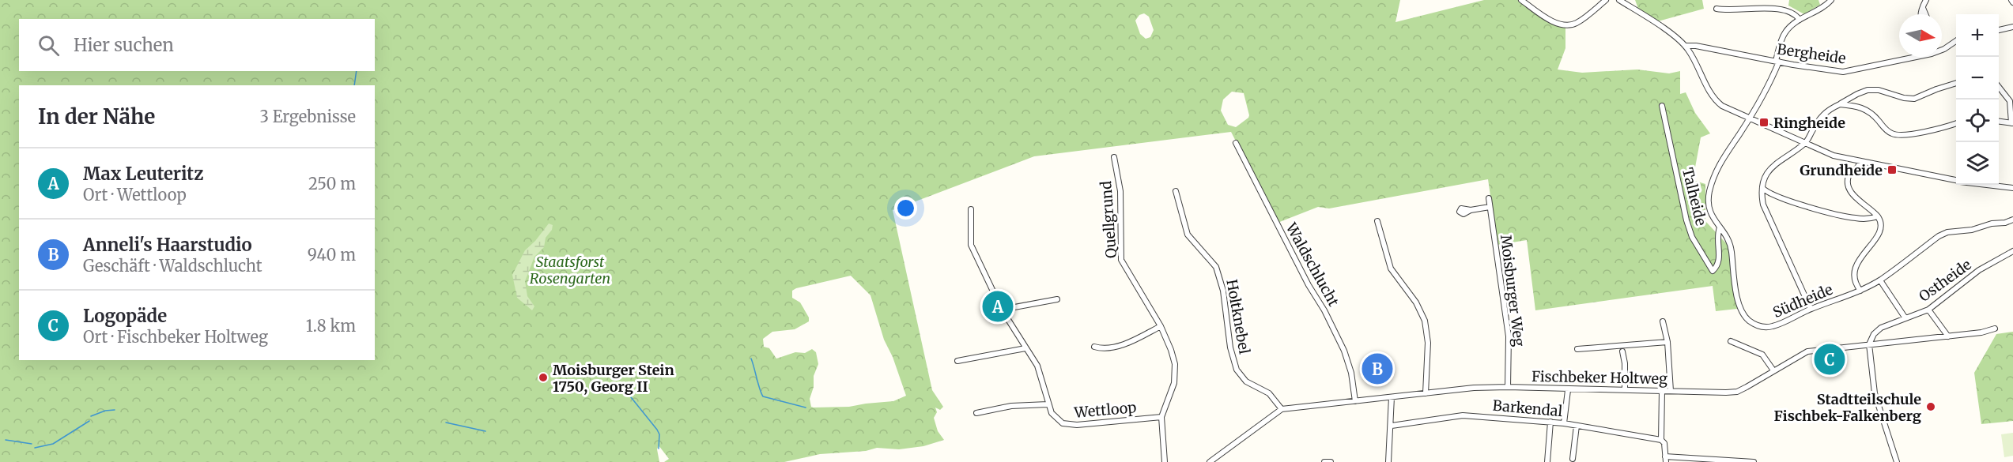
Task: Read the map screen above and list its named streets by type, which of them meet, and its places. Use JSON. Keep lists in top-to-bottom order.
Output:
{
  "streets": {
    "street": [
      "Bergheide",
      "Talheide",
      "Quellgrund",
      "Waldschlucht",
      "Ostheide",
      "Moisburger Weg",
      "Südheide",
      "Holtknebel",
      "Fischbeker Holtweg",
      "Barkendal",
      "Wettloop"
    ]
  },
  "crossings": [
    ["Talheide", "Südheide"],
    ["Quellgrund", "Wettloop"],
    ["Waldschlucht", "Fischbeker Holtweg"],
    ["Ostheide", "Fischbeker Holtweg"],
    ["Moisburger Weg", "Fischbeker Holtweg"],
    ["Holtknebel", "Fischbeker Holtweg"]
  ],
  "parks": ["Staatsforst Rosengarten"],
  "places": {
    "transit": ["Ringheide", "Grundheide"],
    "other": ["Moisburger Stein 1750, Georg II", "Stadtteilschule Fischbek-Falkenberg"]
  },
  "north": "right",
  "page": {
    "map_buttons": ["+", "−"],
    "search": "Hier suchen",
    "heading": ["In der Nähe", "3 Ergebnisse"],
    "list": [
      {
        "mark": "A",
        "name": "Max Leuteritz",
        "note": "Ort · Wettloop",
        "value": "250 m"
      },
      {
        "mark": "B",
        "name": "Anneli's Haarstudio",
        "note": "Geschäft · Waldschlucht",
        "value": "940 m"
      },
      {
        "mark": "C",
        "name": "Logopäde",
        "note": "Ort · Fischbeker Holtweg",
        "value": "1.8 km"
      }
    ],
    "pins": ["A", "C", "B"]
  }
}
